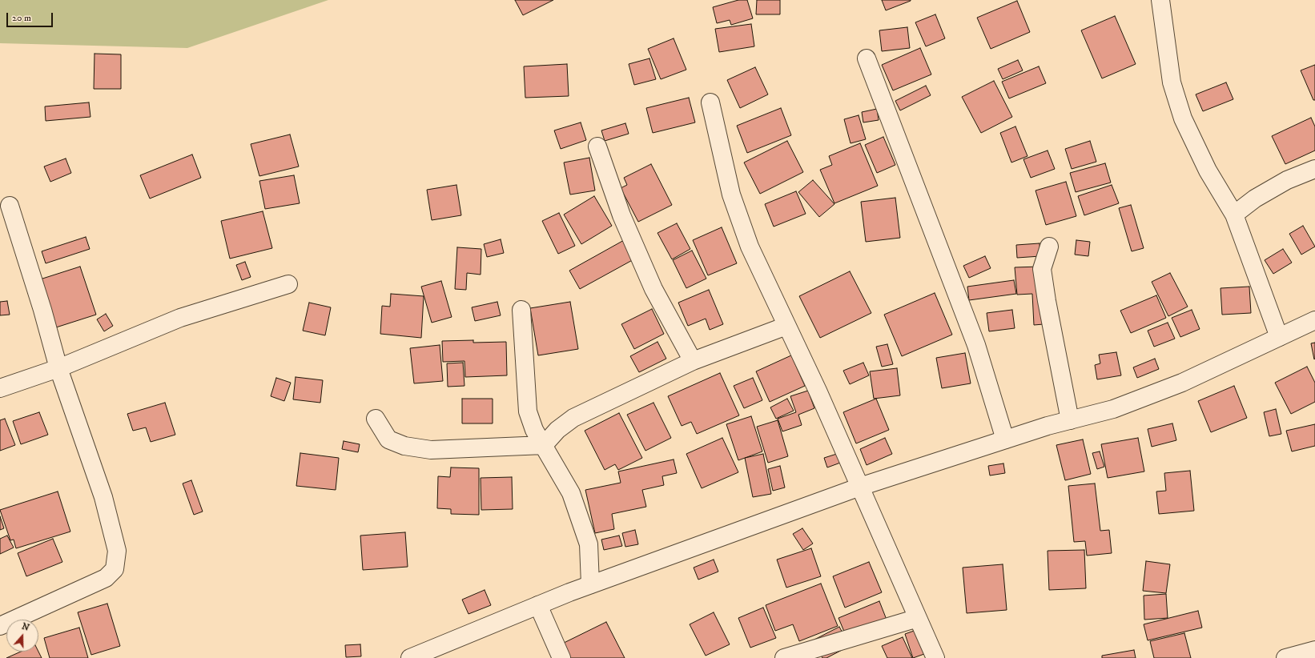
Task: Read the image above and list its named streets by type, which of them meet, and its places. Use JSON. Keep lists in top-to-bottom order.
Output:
{
  "scale_bar": "20 m",
  "north": "top"
}
